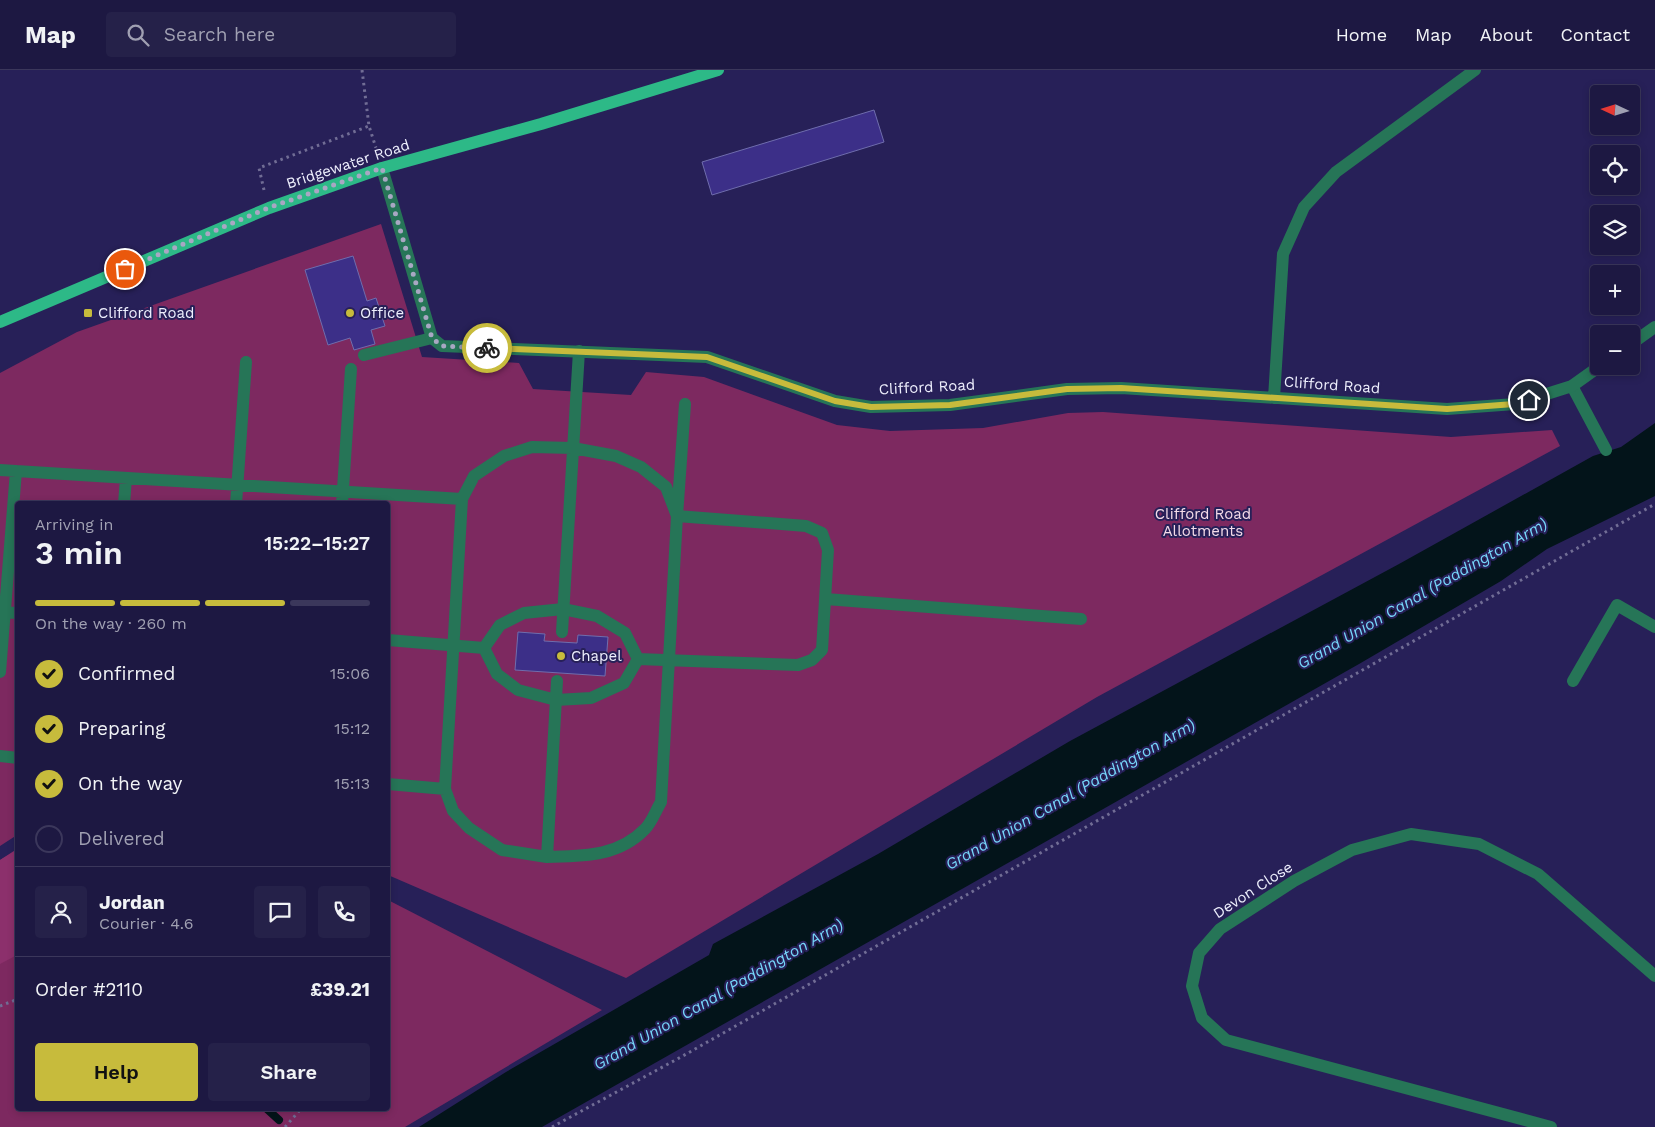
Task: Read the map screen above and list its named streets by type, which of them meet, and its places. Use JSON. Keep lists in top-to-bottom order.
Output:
{
  "streets": {
    "main road": ["Bridgewater Road"],
    "street": ["Clifford Road", "Devon Close"]
  },
  "water": ["Grand Union Canal (Paddington Arm)"],
  "parks": ["Clifford Road Allotments"],
  "places": {
    "transit": ["Clifford Road"],
    "other": ["Office", "Chapel"]
  },
  "north": "left",
  "page": {
    "header": "Map",
    "search": "Search here",
    "nav": [
      "Home",
      "Map",
      "About",
      "Contact"
    ],
    "map_buttons": ["+", "−"],
    "heading": ["3 min", "Arriving in", "15:22–15:27"],
    "panel": [
      "Jordan",
      "Courier · 4.6",
      "Order #2110",
      "£39.21"
    ],
    "bar": "On the way · 260 m",
    "list": [
      ["Confirmed", "15:06"],
      ["Preparing", "15:12"],
      ["On the way", "15:13"],
      "Delivered"
    ],
    "buttons": ["Help", "Share"]
  }
}
